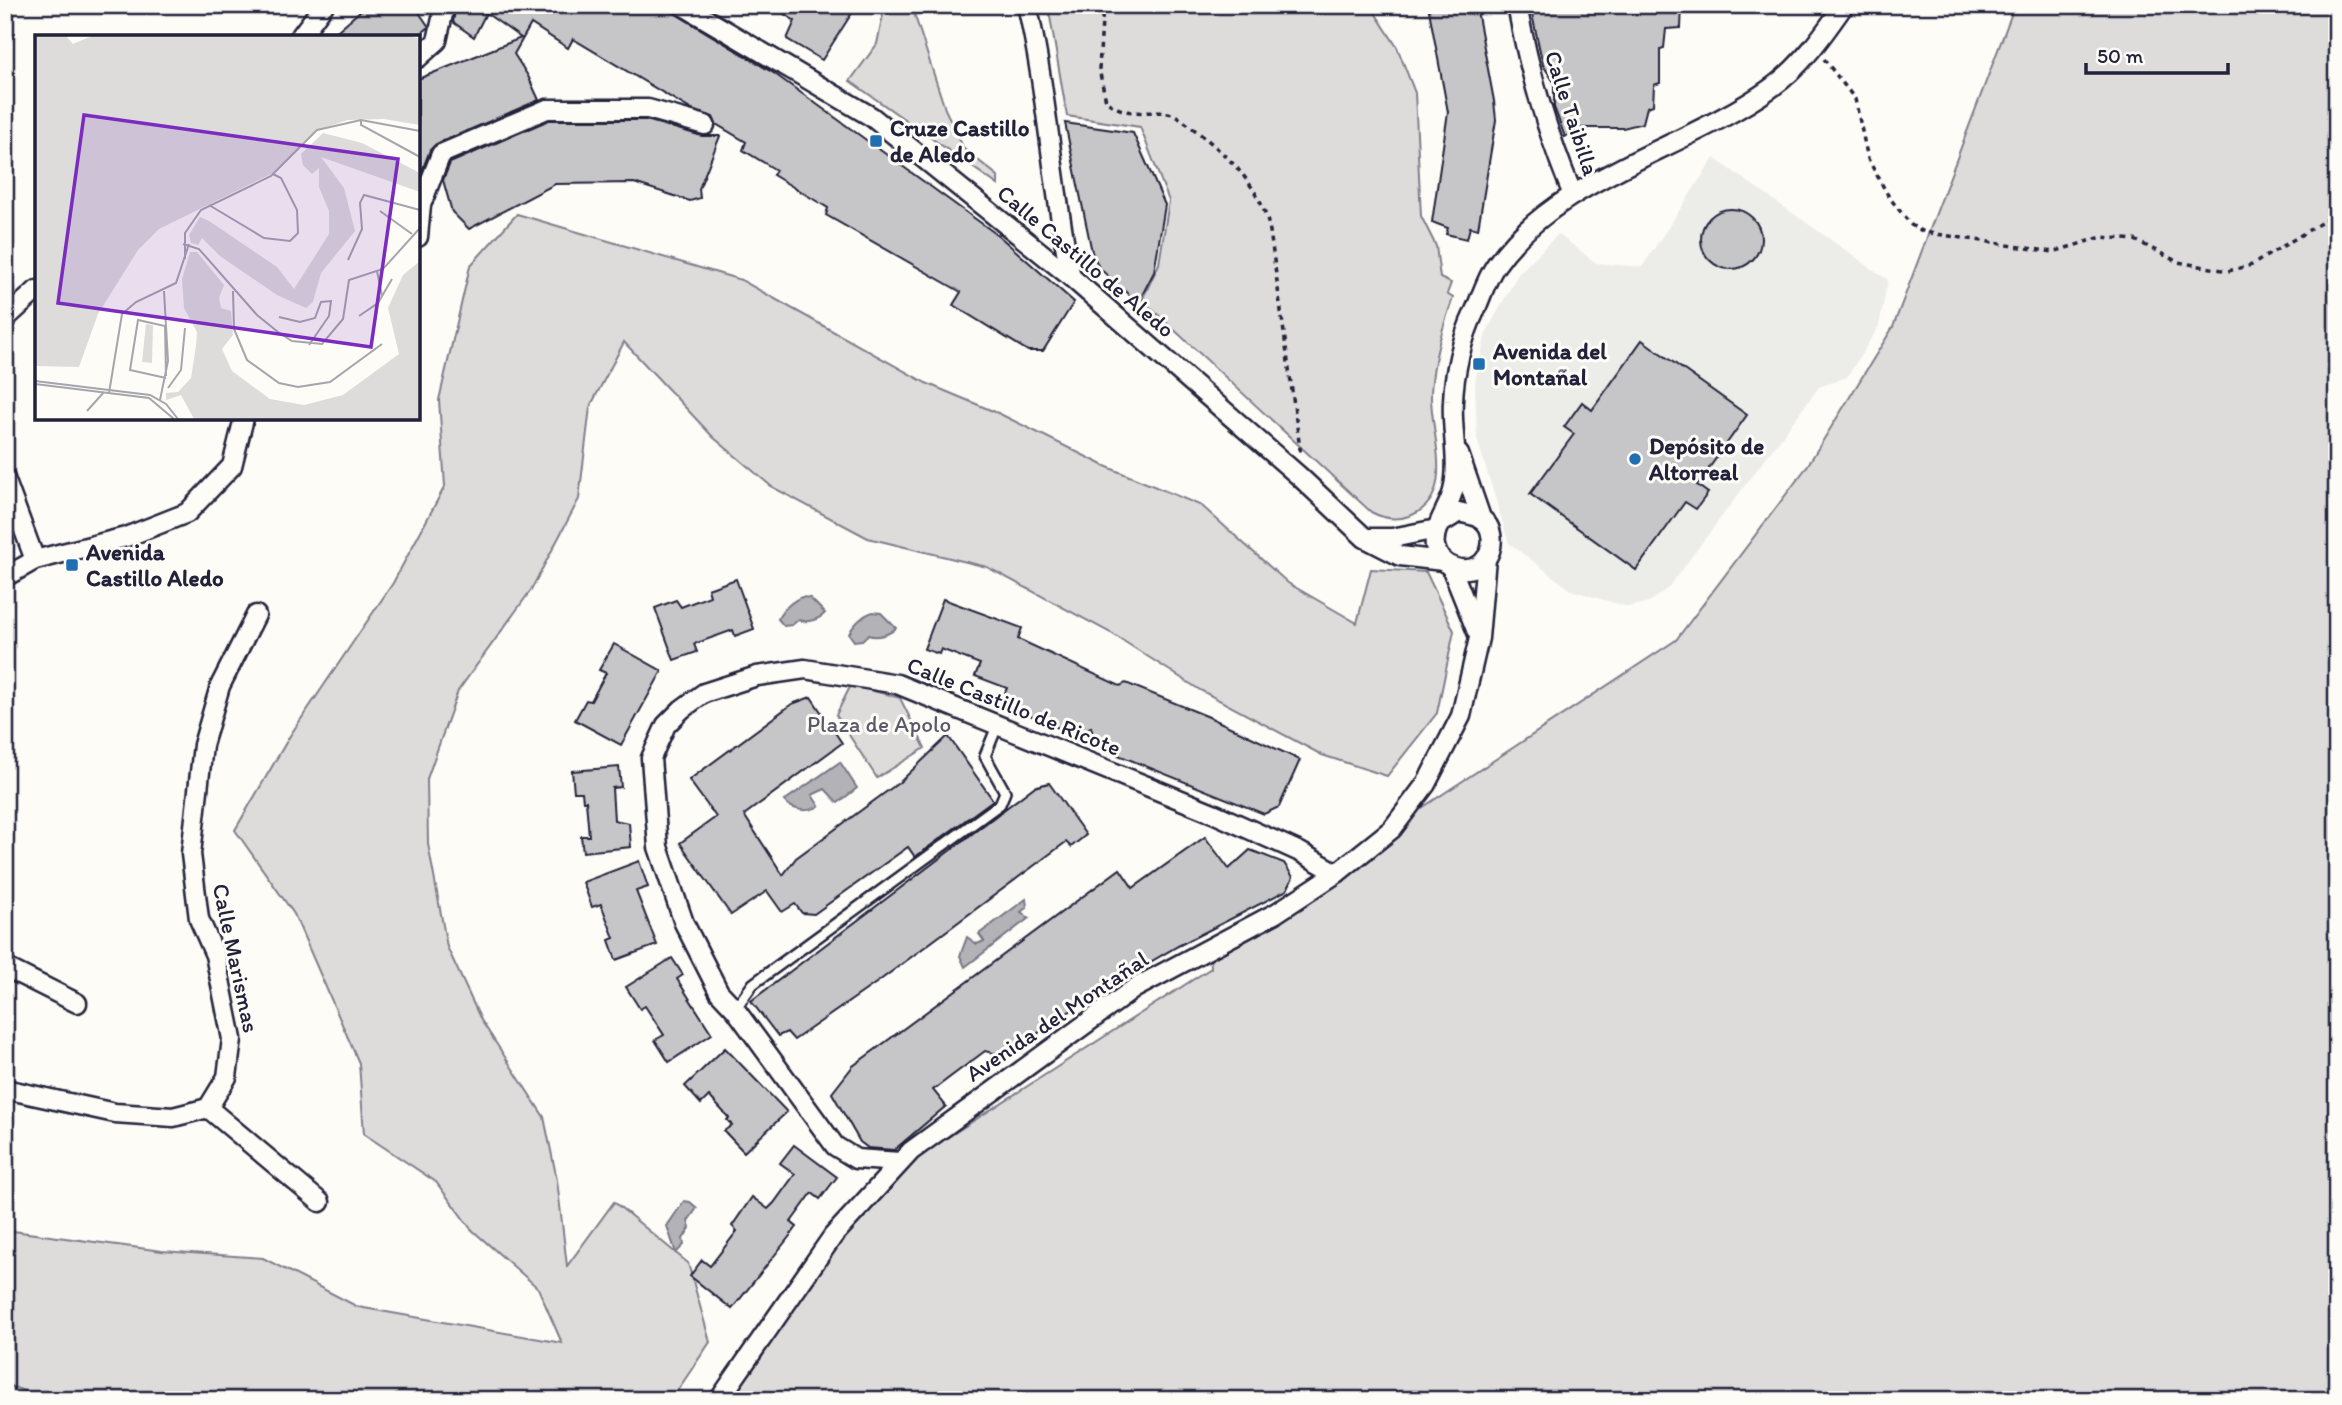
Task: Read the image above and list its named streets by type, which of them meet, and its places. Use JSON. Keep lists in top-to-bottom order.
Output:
{
  "streets": {
    "street": [
      "Calle Taibilla",
      "Calle Castillo de Aledo",
      "Calle Castillo de Ricote",
      "Calle Marismas",
      "Avenida del Montañal"
    ]
  },
  "crossings": [
    ["Calle Castillo de Aledo", "Avenida del Montañal"],
    ["Calle Castillo de Ricote", "Avenida del Montañal"]
  ],
  "parks": ["Plaza de Apolo"],
  "places": {
    "transit": ["Cruze Castillo de Aledo", "Avenida del Montañal", "Avenida Castillo Aledo"],
    "other": ["Depósito de Altorreal"]
  },
  "scale_bar": "50 m"
}
